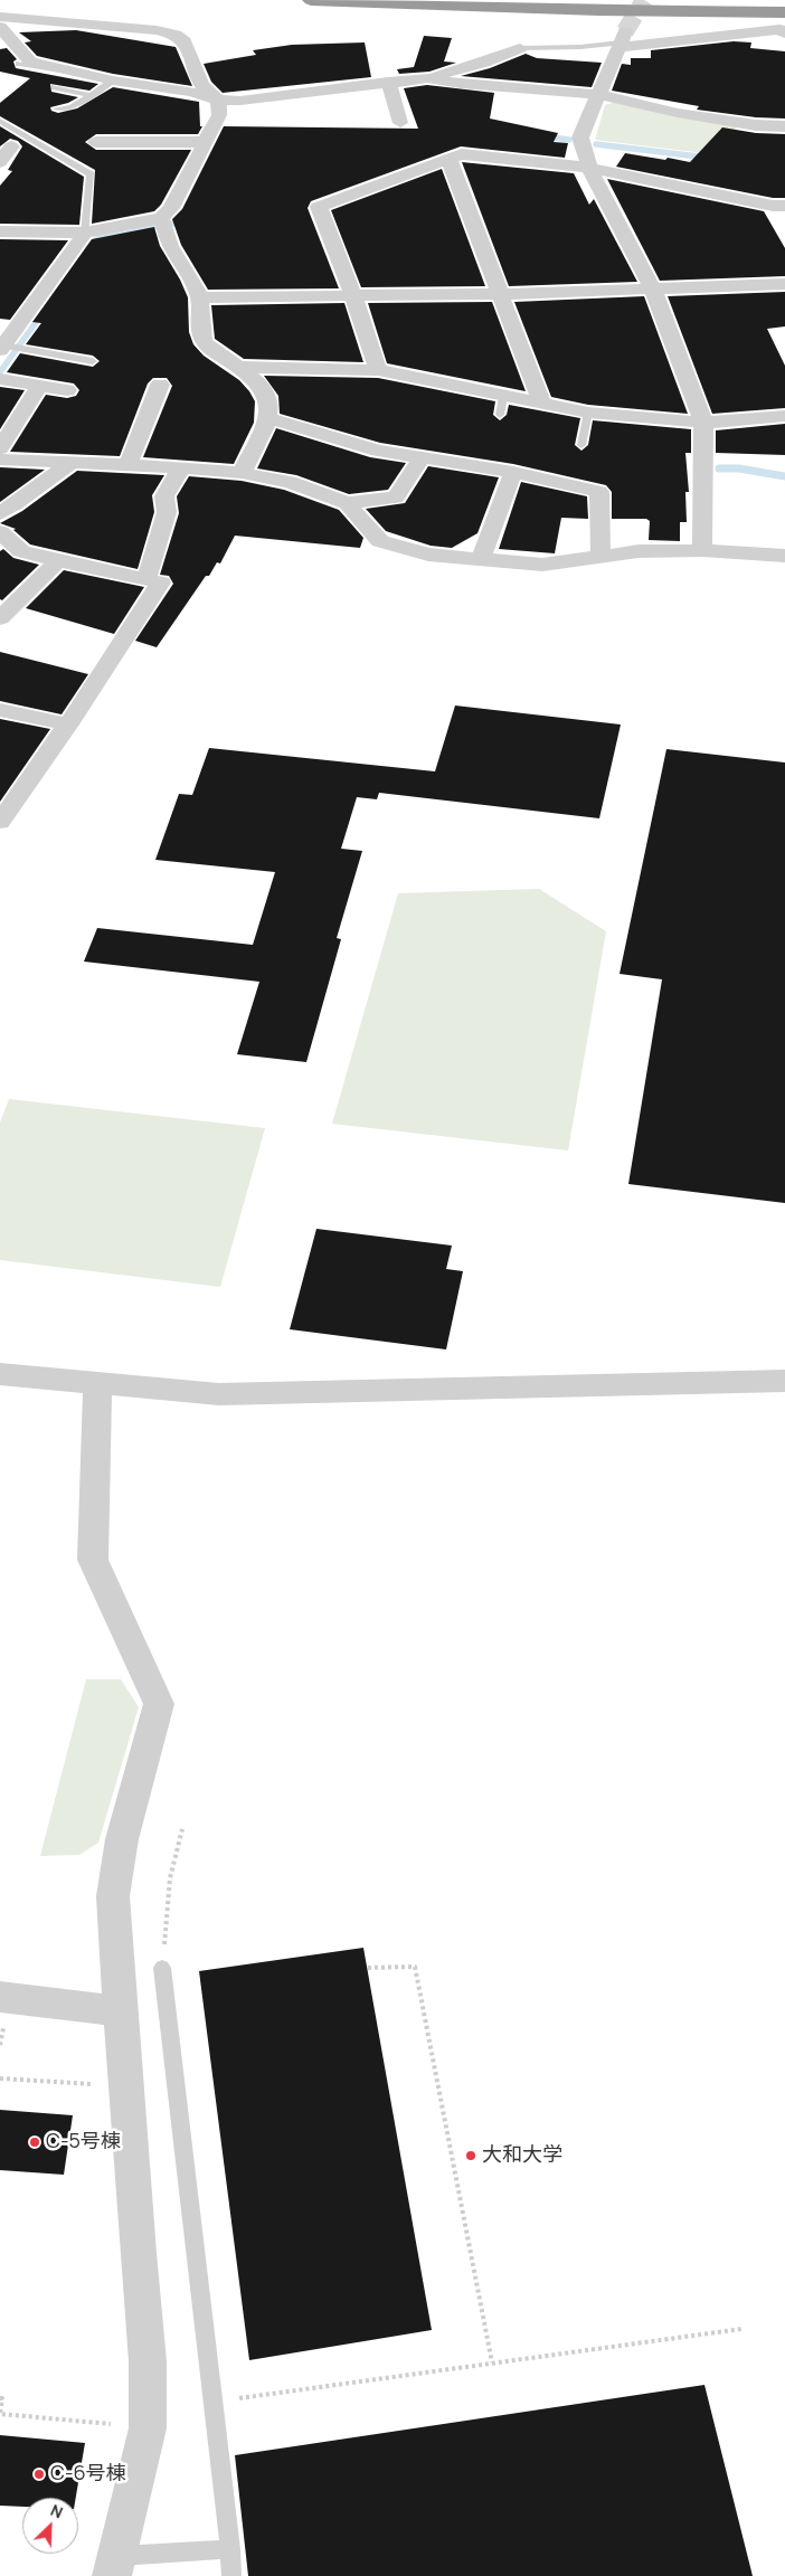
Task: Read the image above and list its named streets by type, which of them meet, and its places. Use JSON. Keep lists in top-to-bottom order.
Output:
{
  "places": ["C-5号棟", "大和大学", "C-6号棟"],
  "north": "top right"
}
